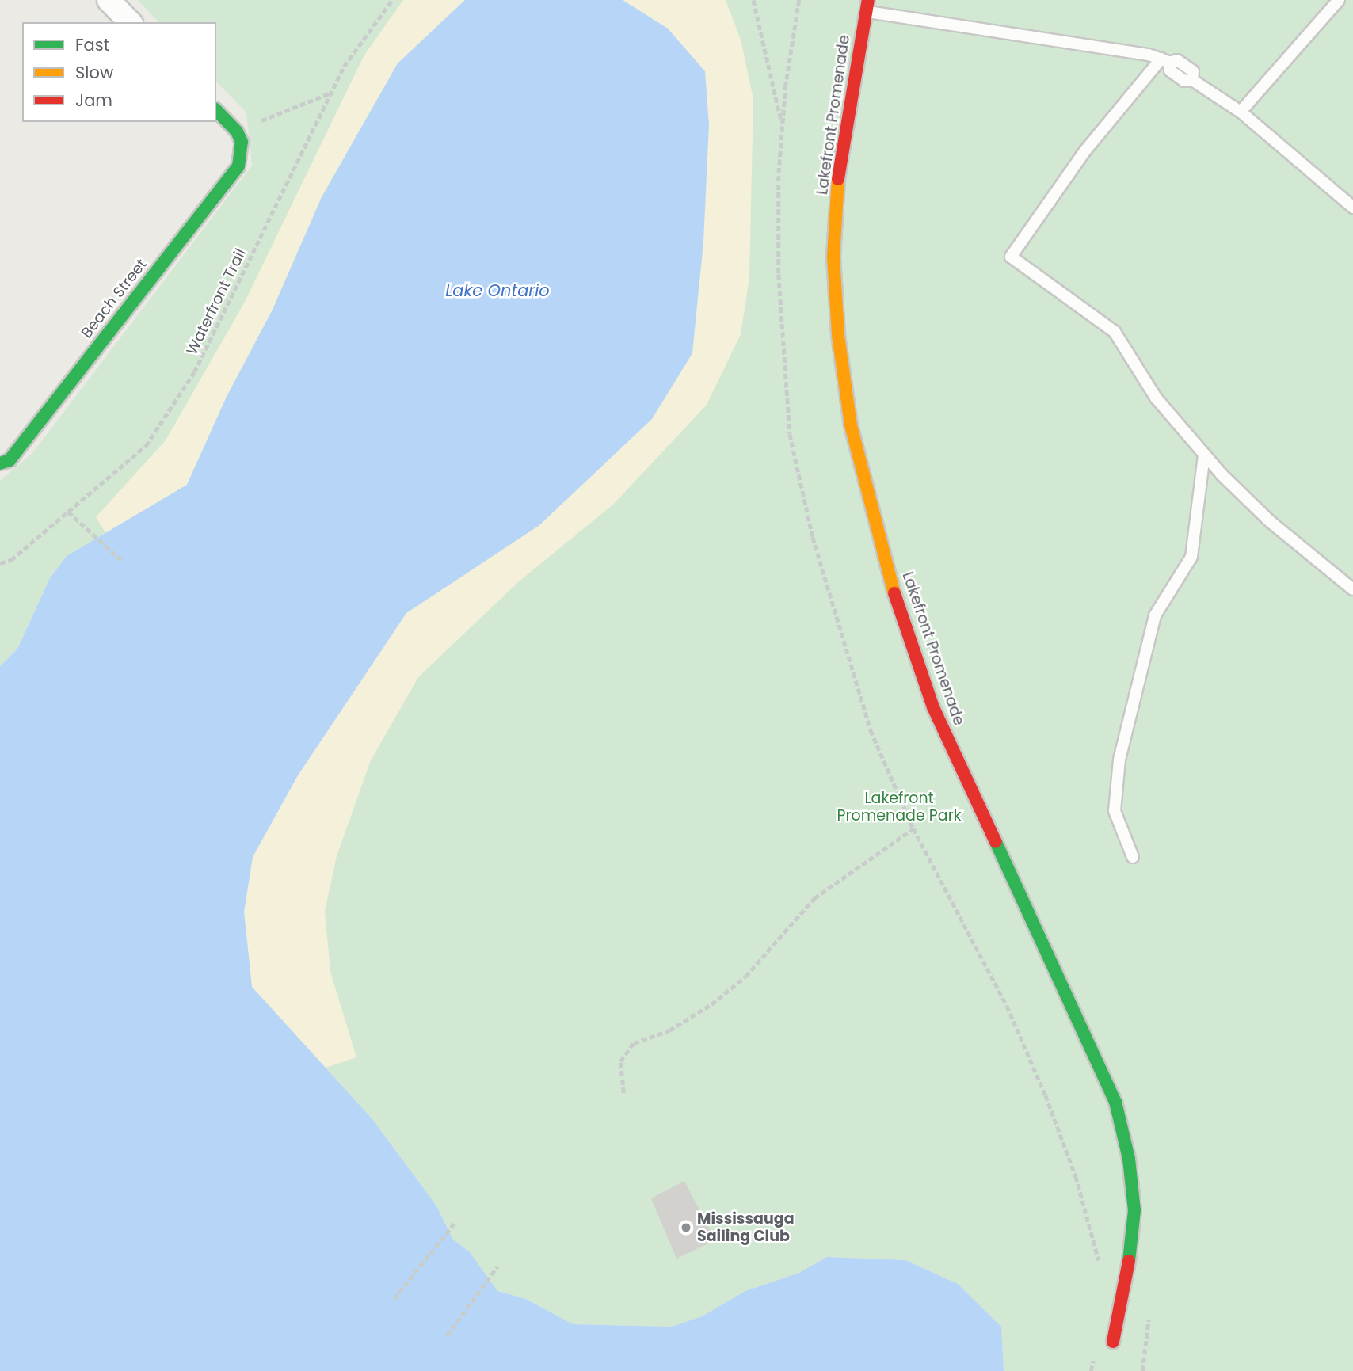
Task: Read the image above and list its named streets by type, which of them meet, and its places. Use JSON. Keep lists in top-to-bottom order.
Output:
{
  "streets": {
    "street": ["Lakefront Promenade", "Beach Street"],
    "path": ["Waterfront Trail"]
  },
  "water": ["Lake Ontario"],
  "parks": ["Lakefront Promenade Park"],
  "places": ["Mississauga Sailing Club"],
  "legend": ["Fast", "Slow", "Jam"]
}
